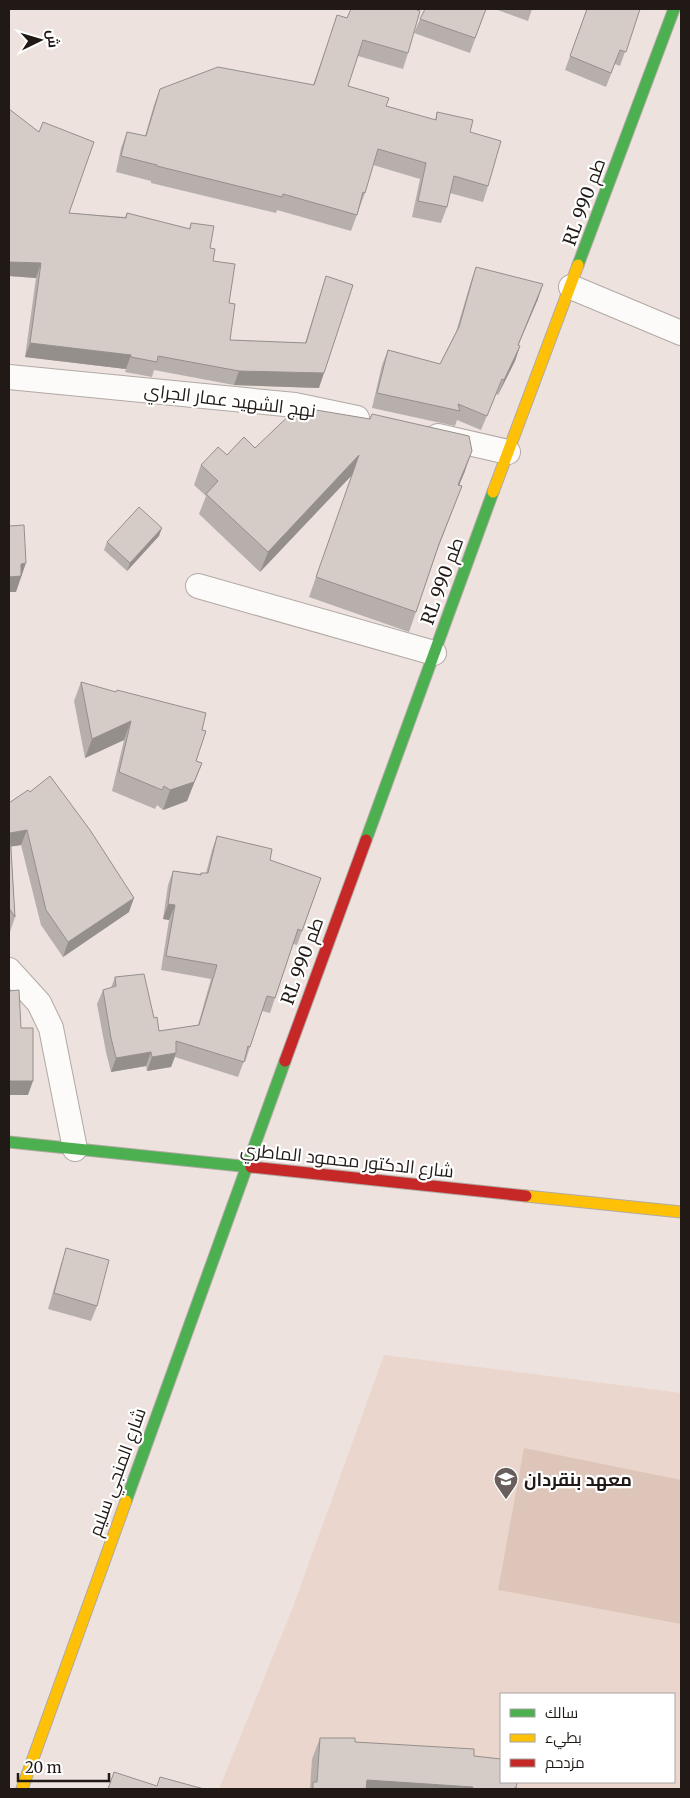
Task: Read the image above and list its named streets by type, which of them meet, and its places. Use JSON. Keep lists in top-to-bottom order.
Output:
{
  "streets": {
    "street": [
      "RL طم 990",
      "نهج الشهيد عمار الجراي",
      "شارع الدكتور محمود الماطري",
      "شارع المنجي سليم"
    ]
  },
  "crossings": [
    ["RL طم 990", "شارع الدكتور محمود الماطري"],
    ["RL طم 990", "شارع المنجي سليم"],
    ["شارع الدكتور محمود الماطري", "شارع المنجي سليم"]
  ],
  "places": {
    "school or university": ["معهد بنقردان"]
  },
  "legend": ["سالك", "بطيء", "مزدحم"],
  "scale_bar": "20 m",
  "north": "right"
}
